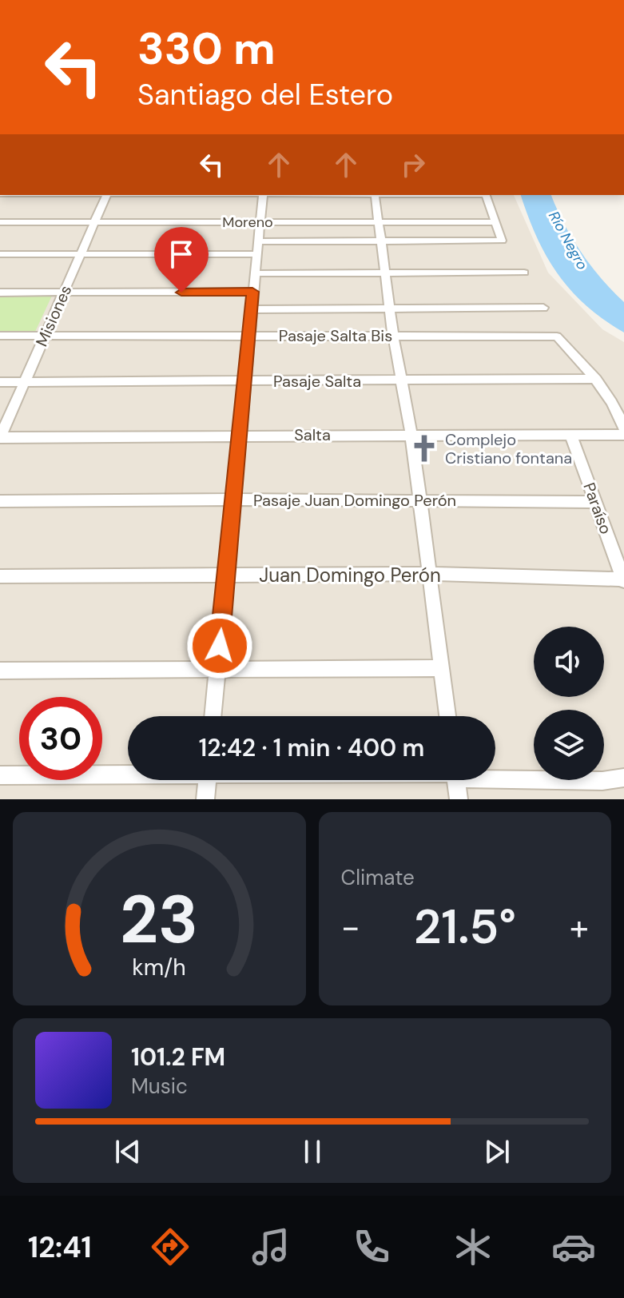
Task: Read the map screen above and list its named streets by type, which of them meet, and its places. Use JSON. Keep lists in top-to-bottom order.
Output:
{
  "streets": {
    "street": [
      "Moreno",
      "Misiones",
      "Pasaje Salta Bis",
      "Pasaje Salta",
      "Salta",
      "Pasaje Juan Domingo Perón",
      "Paraíso",
      "Juan Domingo Perón"
    ]
  },
  "crossings": [
    ["Moreno", "Misiones"],
    ["Misiones", "Pasaje Salta Bis"],
    ["Misiones", "Pasaje Salta"],
    ["Misiones", "Salta"],
    ["Pasaje Salta Bis", "Pasaje Salta"],
    ["Salta", "Paraíso"],
    ["Pasaje Juan Domingo Perón", "Paraíso"],
    ["Paraíso", "Juan Domingo Perón"]
  ],
  "water": ["Río Negro"],
  "places": {
    "church": ["Complejo Cristiano fontana"]
  },
  "page": {
    "turn": ["330 m", "Santiago del Estero"],
    "limit": "30",
    "trip": "12:42 · 1 min · 400 m",
    "tile": "Climate",
    "heat": ["−", "21.5°", "+"],
    "song": ["101.2 FM", "Music"],
    "tabs": "12:41",
    "gauge": ["23", "km/h"]
  }
}
